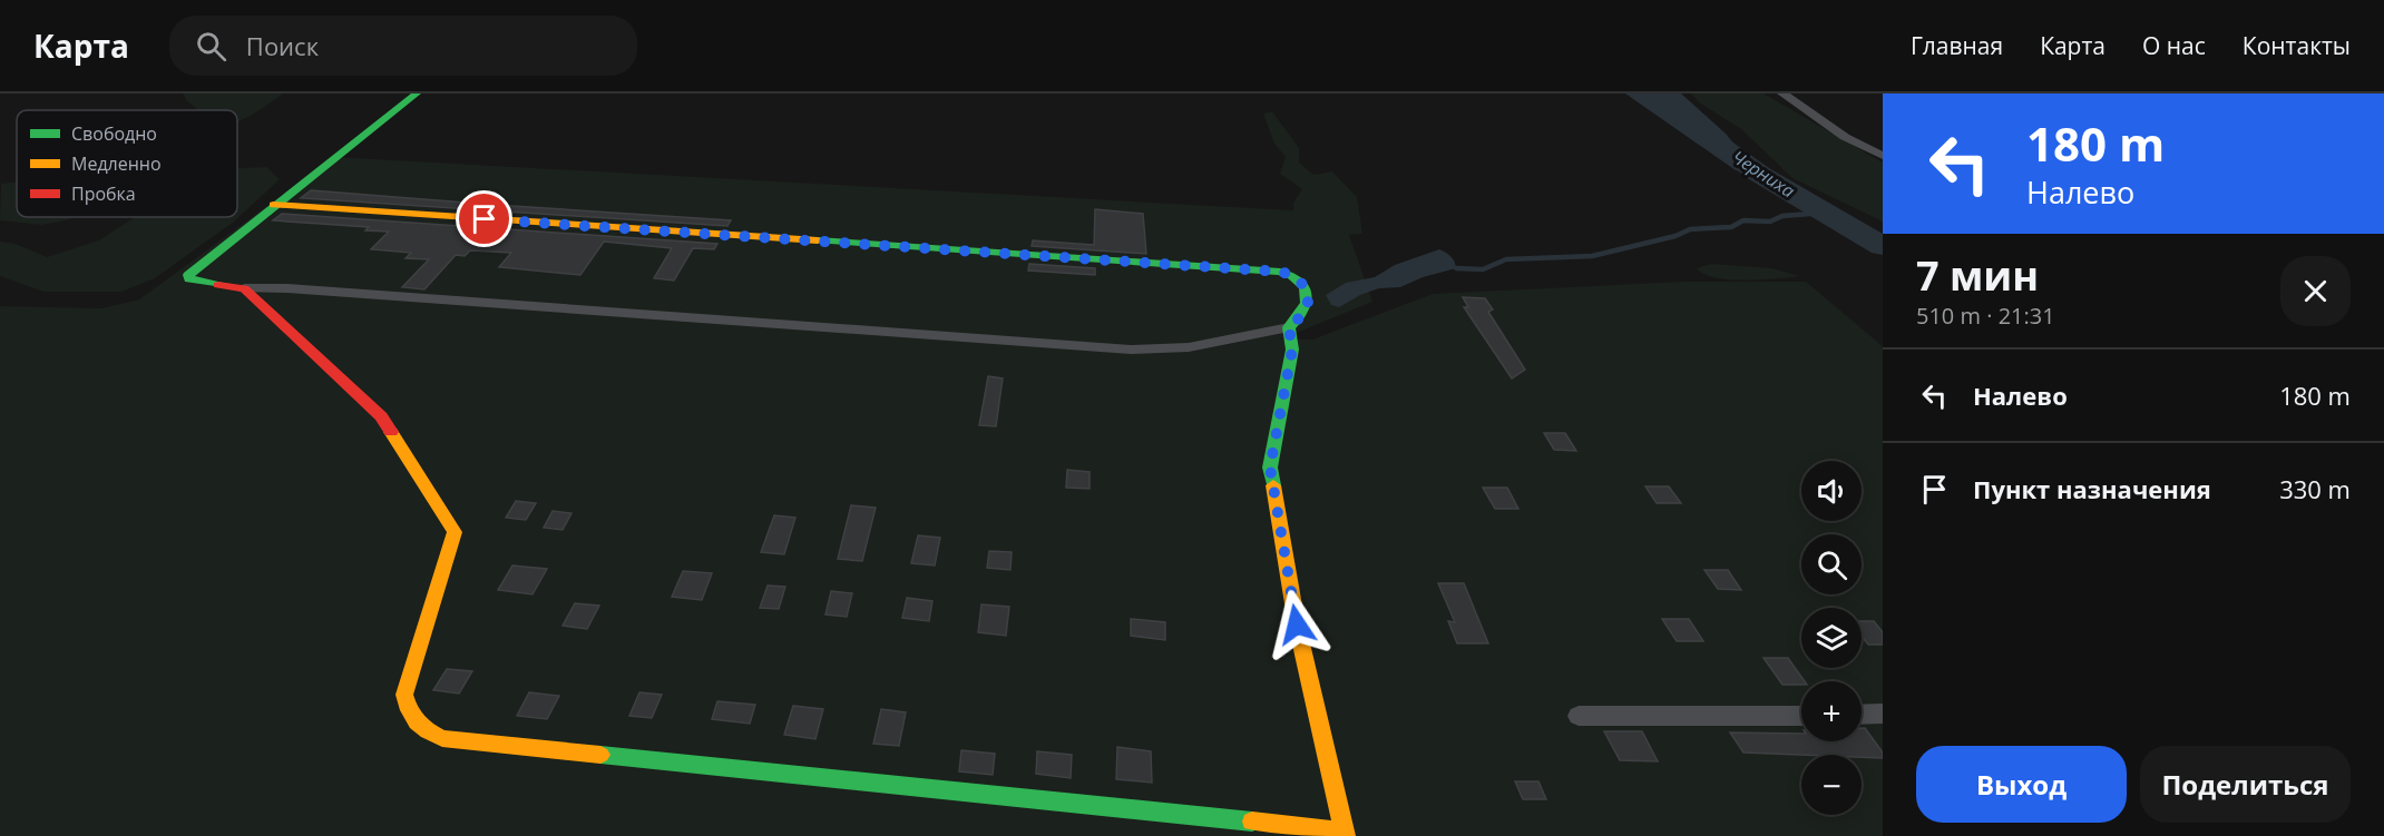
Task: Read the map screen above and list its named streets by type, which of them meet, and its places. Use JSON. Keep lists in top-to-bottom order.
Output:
{
  "water": ["Черниха"],
  "legend": ["Свободно", "Медленно", "Пробка"],
  "page": {
    "header": "Карта",
    "search": "Поиск",
    "nav": [
      "Главная",
      "Карта",
      "О нас",
      "Контакты"
    ],
    "turn": ["180 m", "Налево"],
    "heading": ["7 мин", "510 m · 21:31"],
    "list": [
      {
        "name": "Налево",
        "value": "180 m"
      },
      {
        "name": "Пункт назначения",
        "value": "330 m"
      }
    ],
    "map_buttons": ["+", "−"],
    "buttons": ["Выход", "Поделиться"]
  }
}
